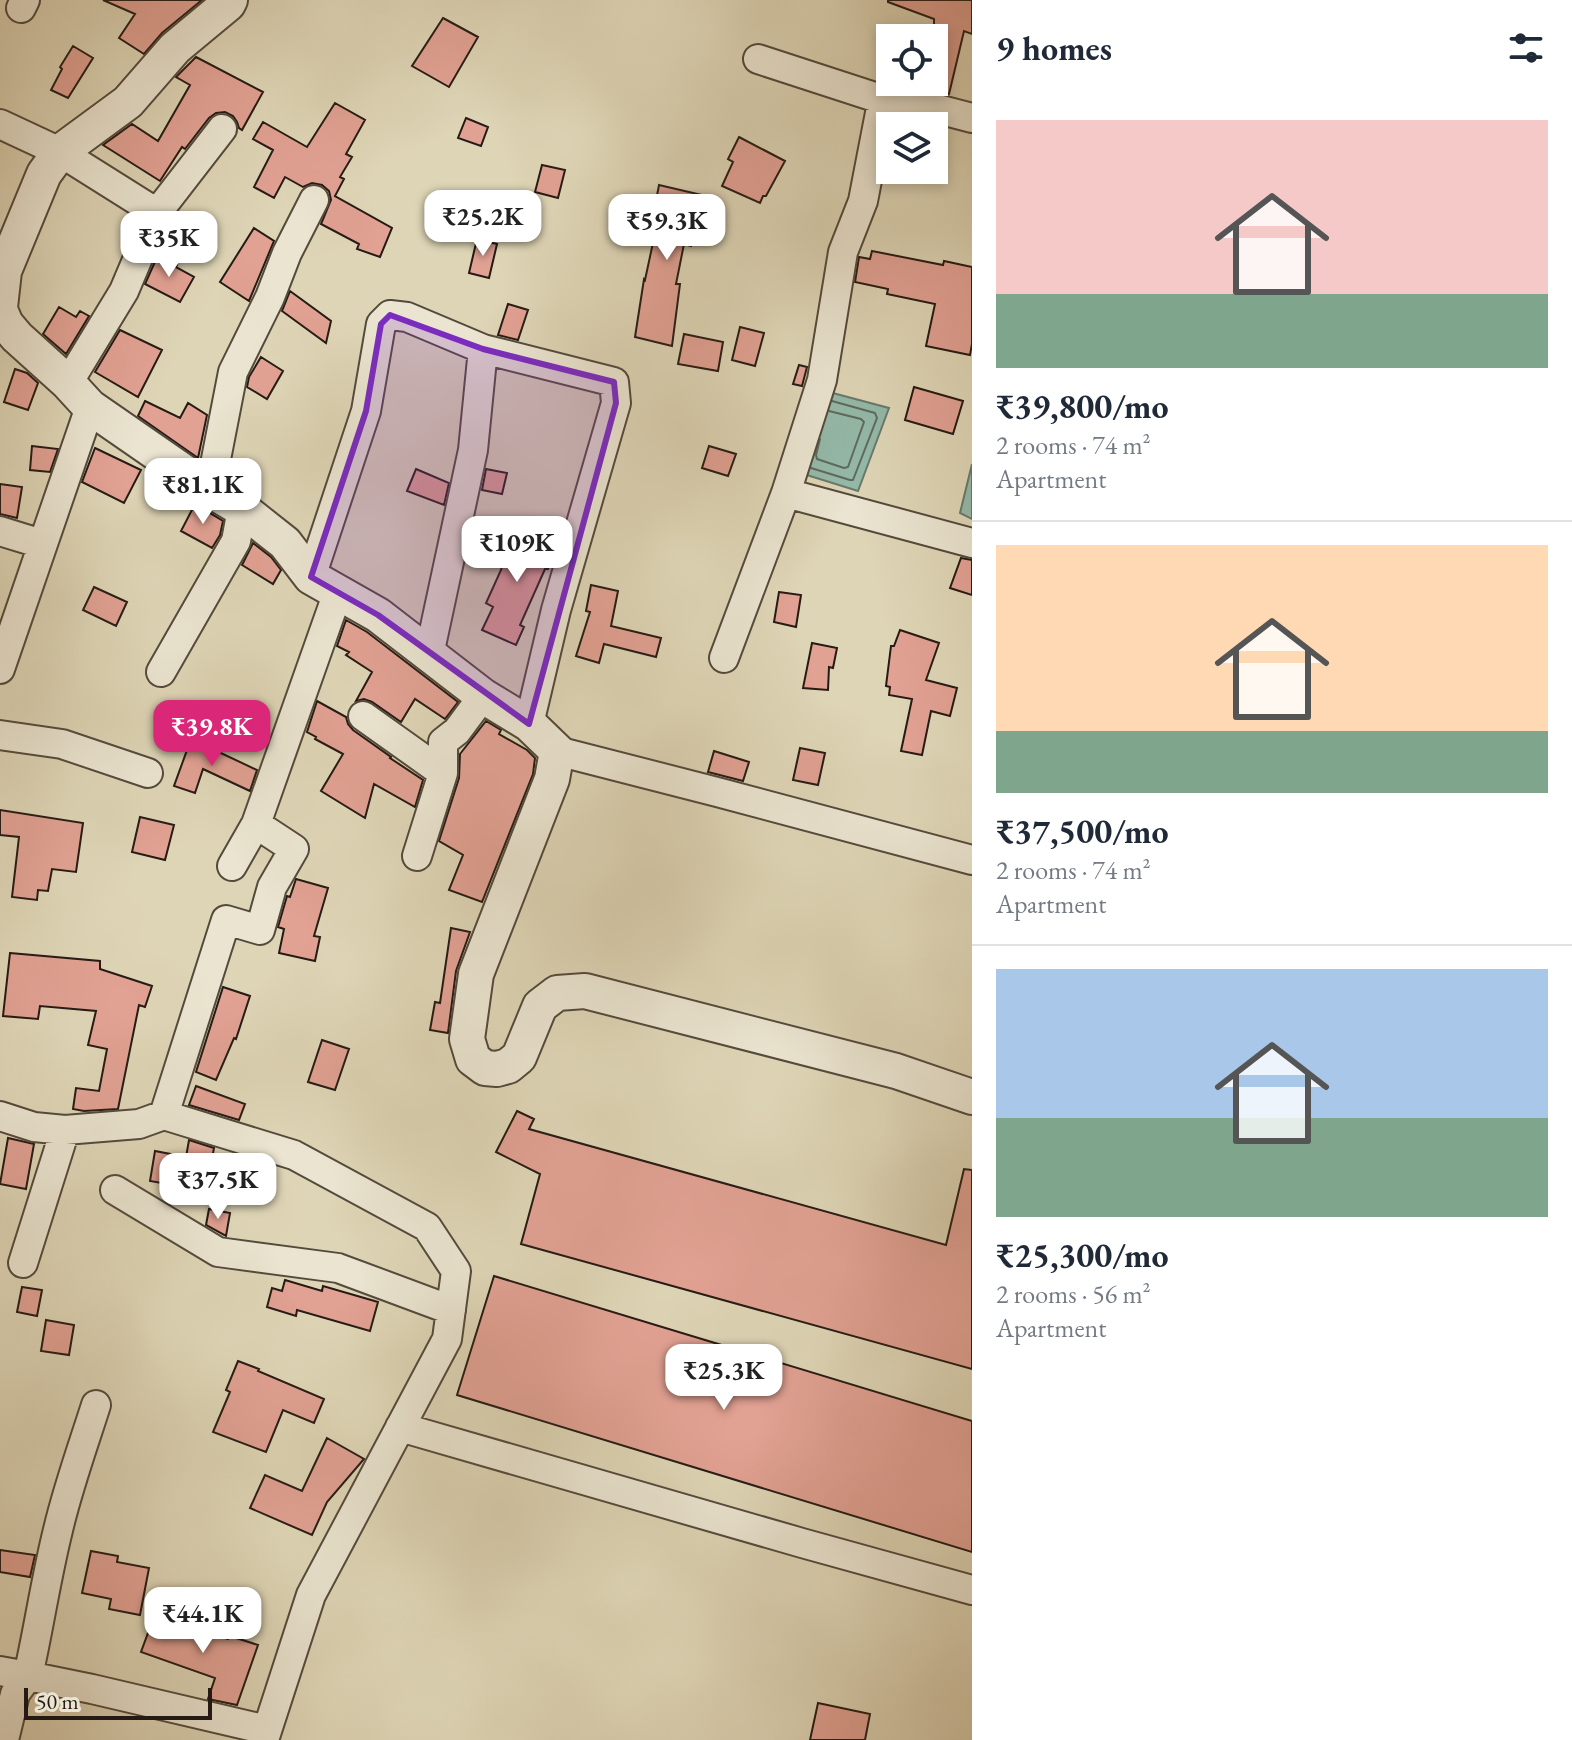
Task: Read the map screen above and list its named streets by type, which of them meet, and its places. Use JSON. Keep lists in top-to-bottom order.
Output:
{
  "scale_bar": "50 m",
  "page": {
    "heading": "9 homes",
    "list": [
      {
        "name": "₹39,800/mo",
        "note": "2 rooms · 74 m² · Apartment"
      },
      {
        "name": "₹37,500/mo",
        "note": "2 rooms · 74 m² · Apartment"
      },
      {
        "name": "₹25,300/mo",
        "note": "2 rooms · 56 m² · Apartment"
      }
    ],
    "price": [
      "₹25.2K",
      "₹59.3K",
      "₹35K",
      "₹81.1K",
      "₹109K",
      "₹39.8K",
      "₹37.5K",
      "₹25.3K",
      "₹44.1K"
    ],
    "scale": "50 m"
  }
}
